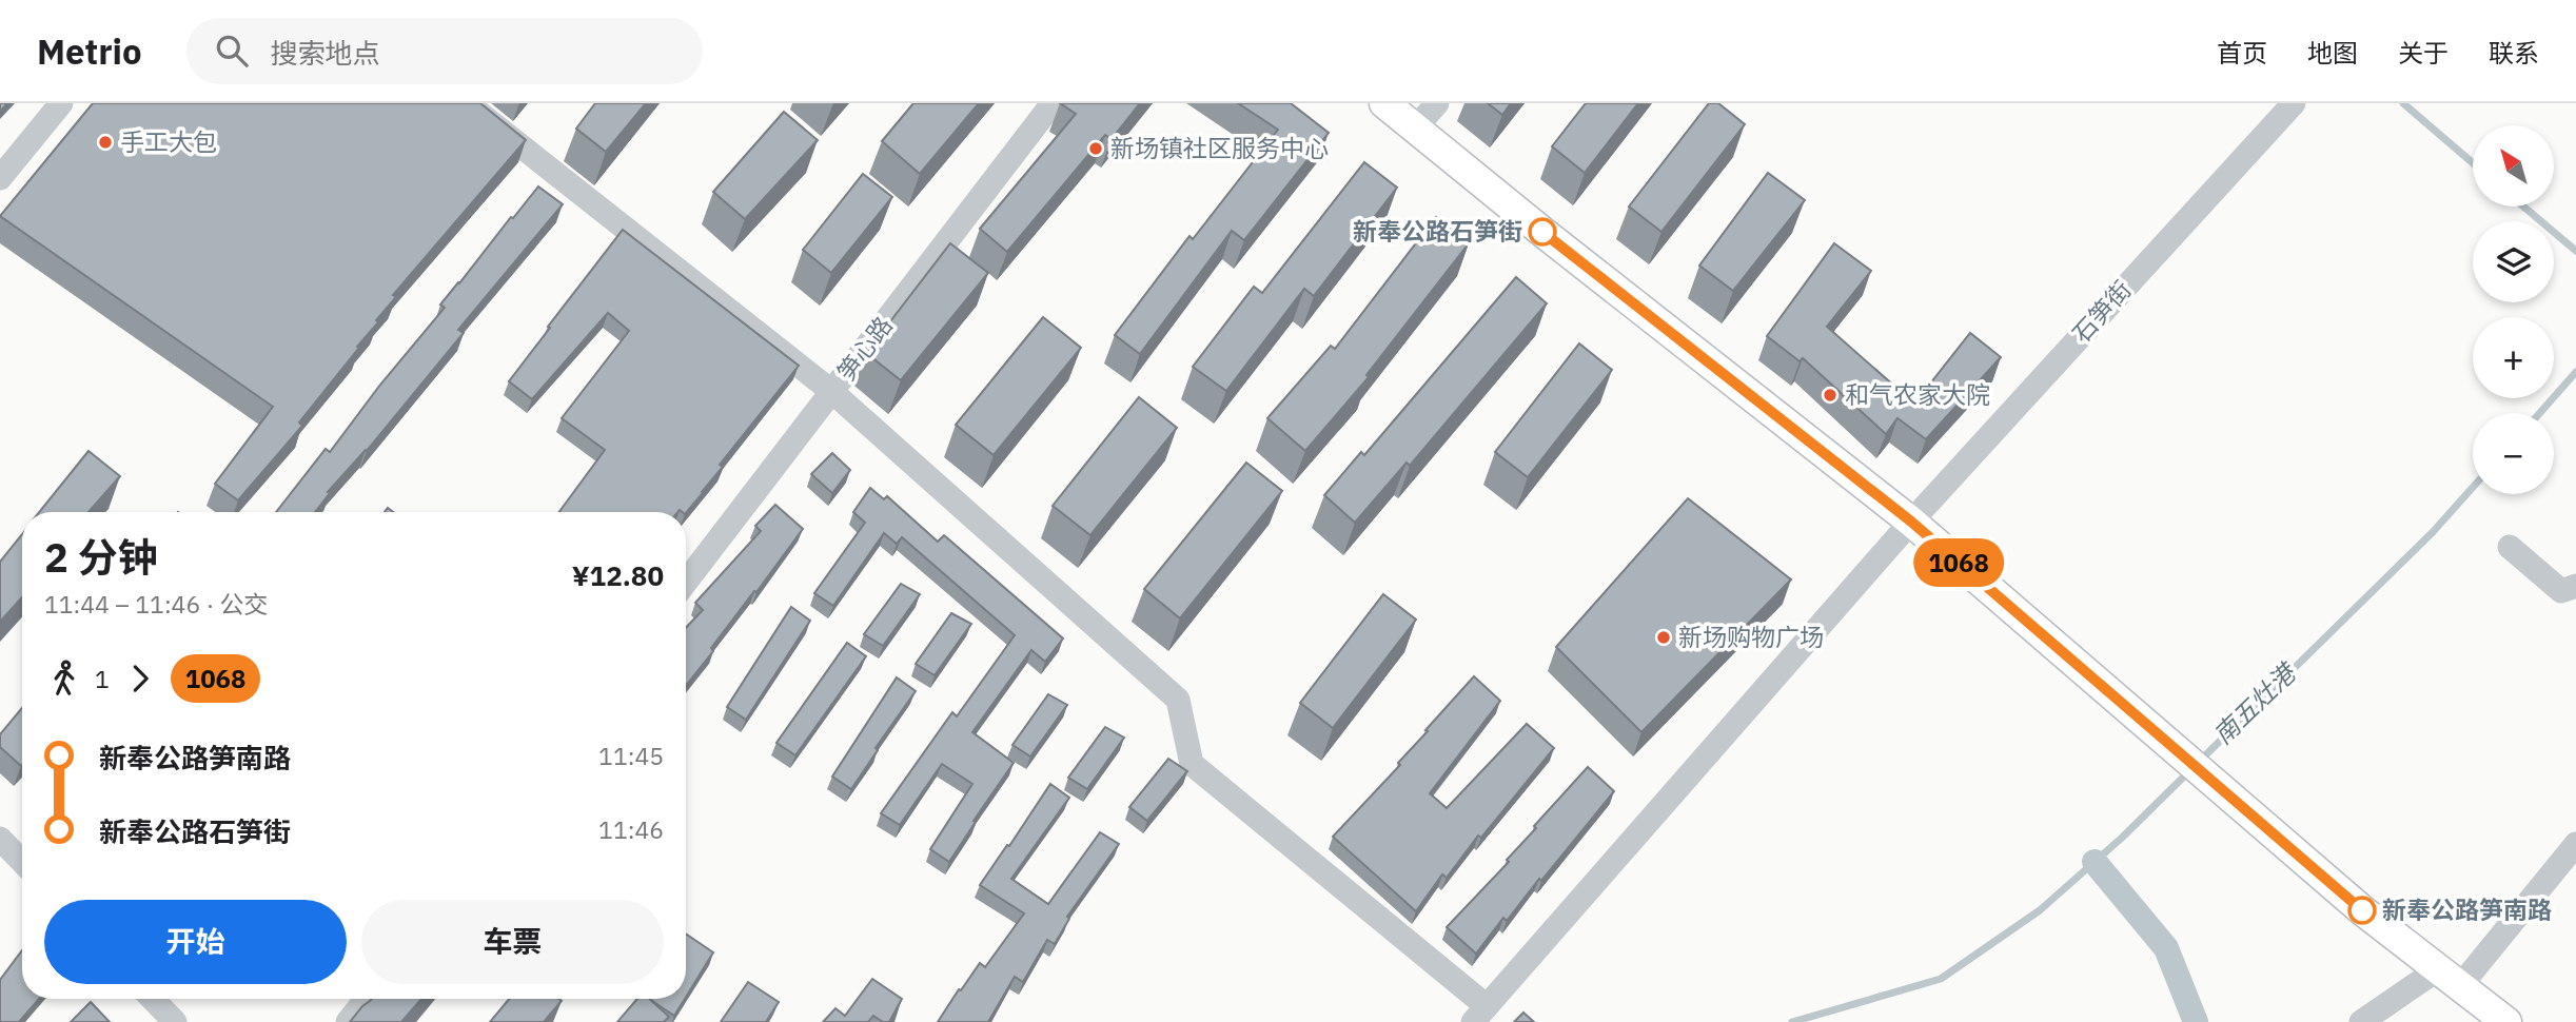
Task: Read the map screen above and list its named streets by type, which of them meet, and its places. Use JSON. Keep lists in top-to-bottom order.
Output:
{
  "streets": {
    "street": ["石笋街", "笋心路"]
  },
  "water": ["南五灶港"],
  "places": [
    "手工大包",
    "新场镇社区服务中心",
    "新奉公路石笋街",
    "和气农家大院",
    "新场购物广场",
    "新奉公路笋南路"
  ],
  "lines": ["bus line 1068"],
  "north": "top left",
  "page": {
    "header": "Metrio",
    "search": "搜索地点",
    "nav": [
      "首页",
      "地图",
      "关于",
      "联系"
    ],
    "on_map": "1068",
    "map_buttons": ["+", "−"],
    "heading": ["2 分钟", "11:44 – 11:46 · 公交", "¥12.80"],
    "legs": ["1", "1068"],
    "list": [
      {
        "name": "新奉公路笋南路",
        "value": "11:45"
      },
      {
        "name": "新奉公路石笋街",
        "value": "11:46"
      }
    ],
    "buttons": ["开始", "车票"]
  }
}
